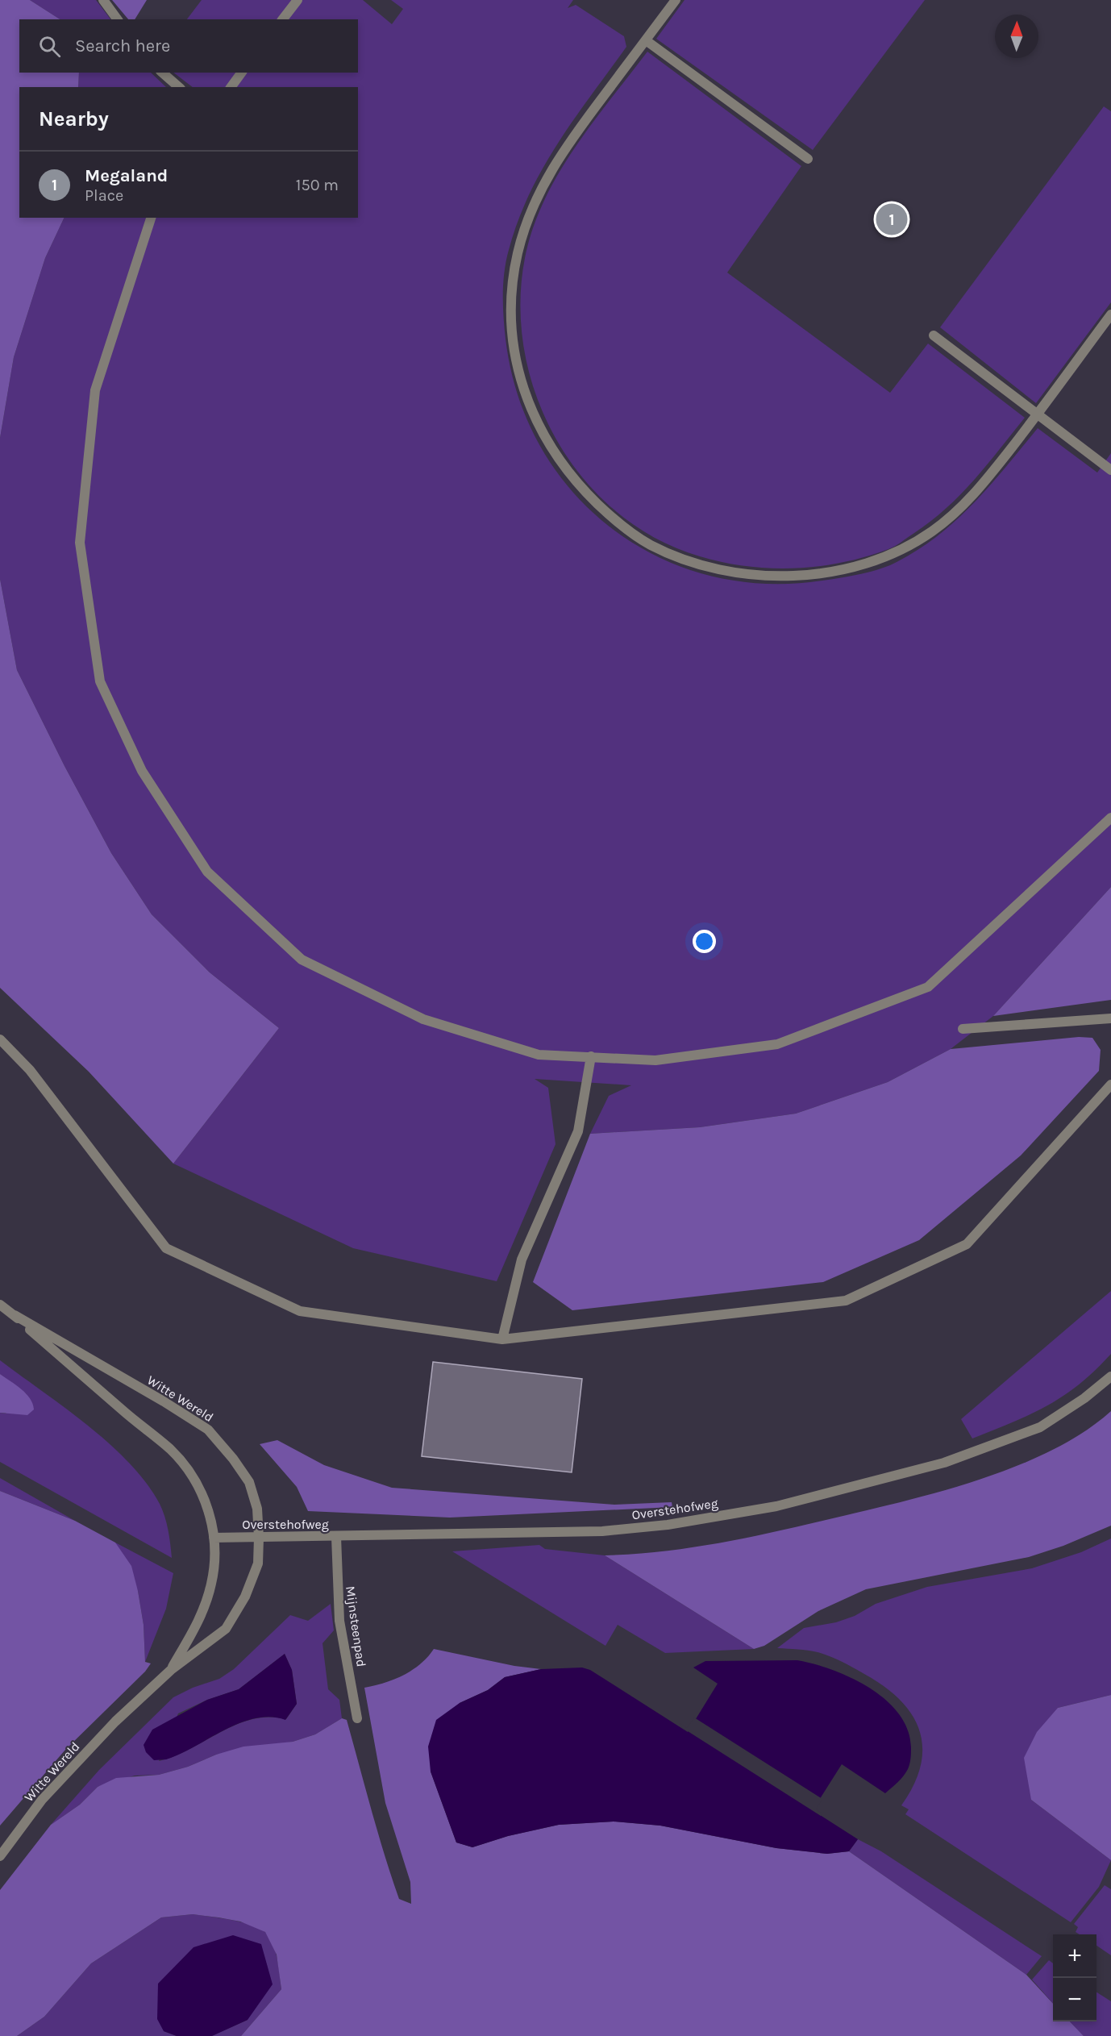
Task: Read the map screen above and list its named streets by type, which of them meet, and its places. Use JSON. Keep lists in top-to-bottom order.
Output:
{
  "streets": {
    "street": ["Witte Wereld", "Overstehofweg", "Mijnsteenpad"]
  },
  "crossings": [
    ["Witte Wereld", "Overstehofweg"],
    ["Overstehofweg", "Mijnsteenpad"]
  ],
  "north": "top",
  "page": {
    "search": "Search here",
    "heading": "Nearby",
    "list": [
      {
        "mark": "1",
        "name": "Megaland",
        "note": "Place",
        "value": "150 m"
      }
    ],
    "pins": "1",
    "map_buttons": ["+", "−"]
  }
}
